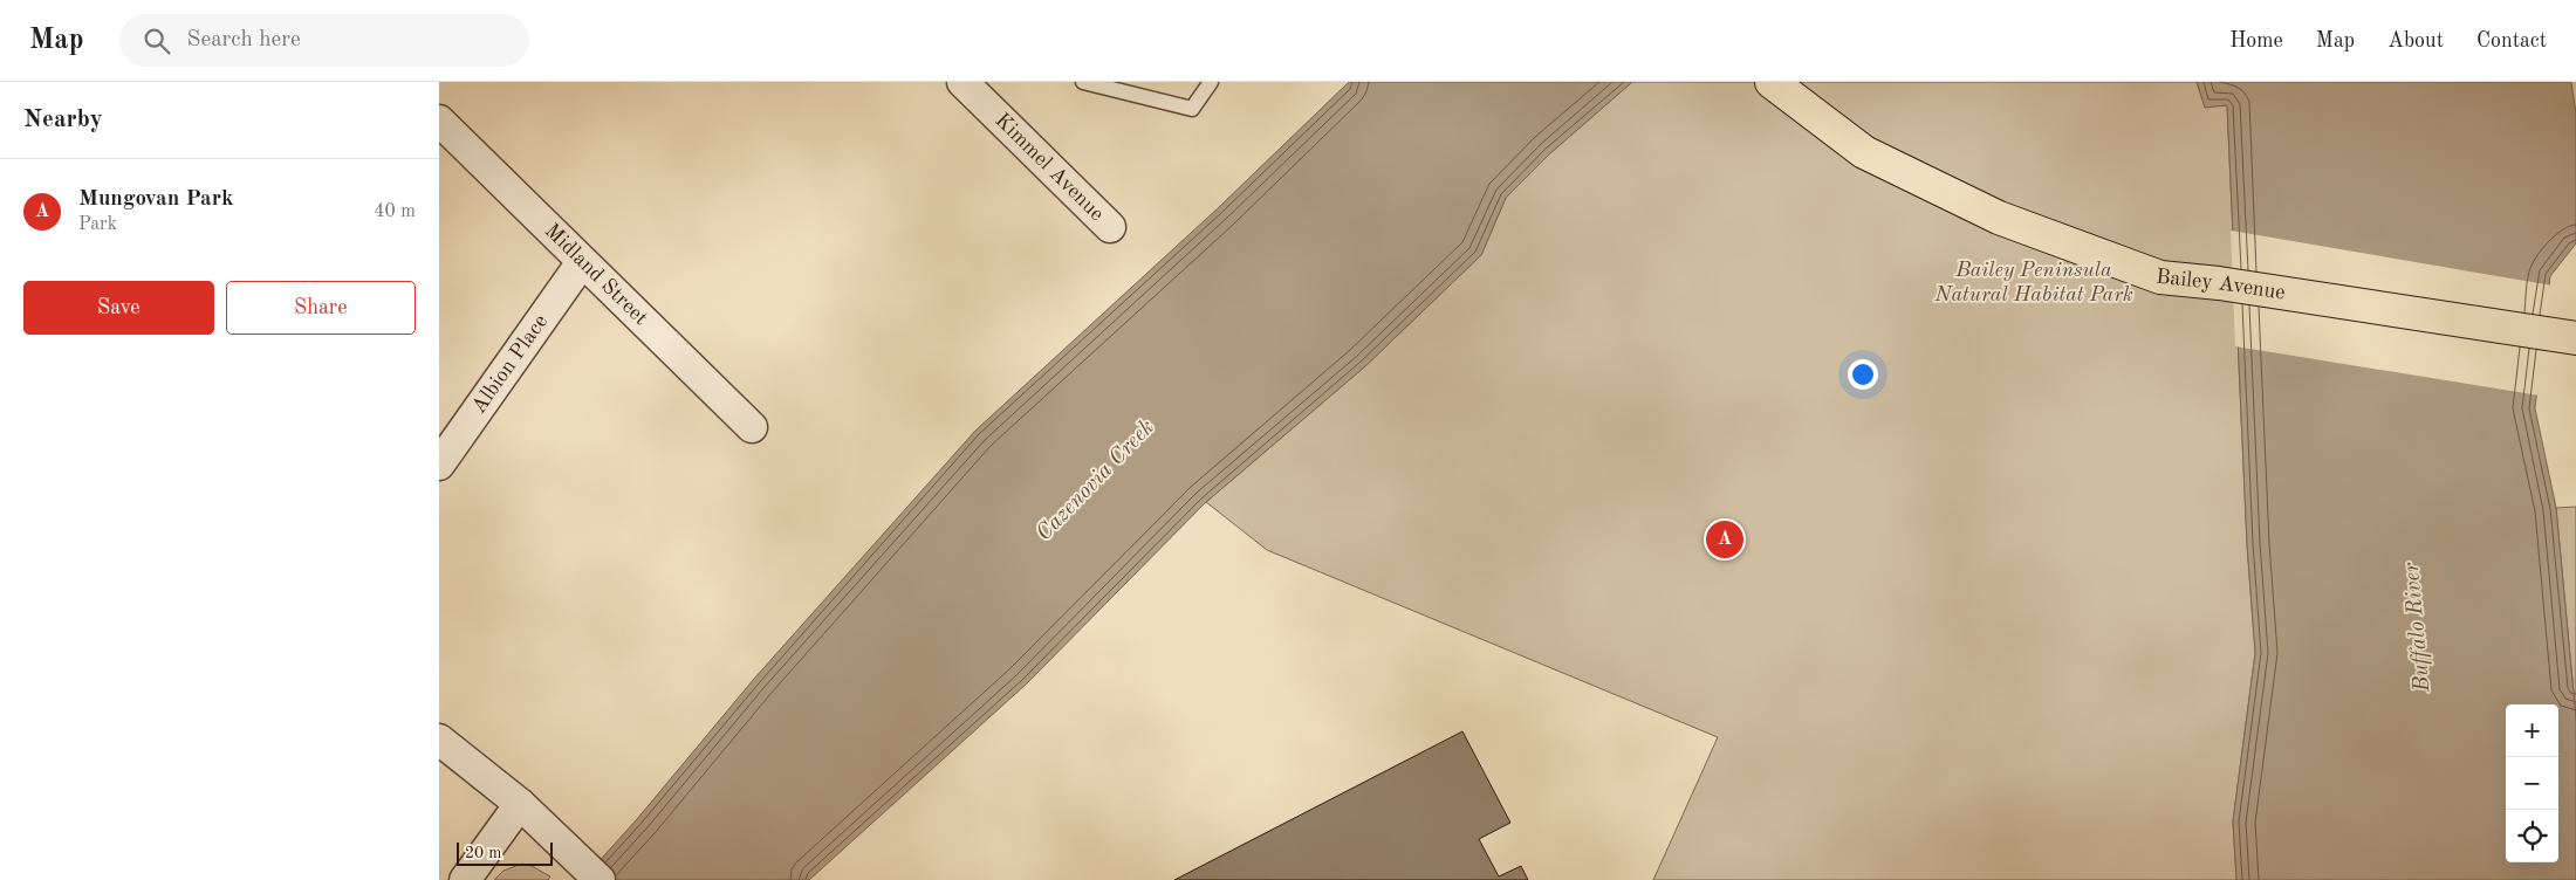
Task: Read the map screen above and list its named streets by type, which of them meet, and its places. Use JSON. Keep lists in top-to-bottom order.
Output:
{
  "streets": {
    "main road": ["Bailey Avenue"],
    "street": ["Kimmel Avenue", "Midland Street", "Albion Place"]
  },
  "crossings": [
    ["Midland Street", "Albion Place"]
  ],
  "water": ["Cazenovia Creek", "Buffalo River"],
  "parks": ["Bailey Peninsula Natural Habitat Park"],
  "scale_bar": "20 m",
  "page": {
    "header": "Map",
    "search": "Search here",
    "nav": [
      "Home",
      "Map",
      "About",
      "Contact"
    ],
    "heading": "Nearby",
    "list": [
      {
        "mark": "A",
        "name": "Mungovan Park",
        "note": "Park",
        "value": "40 m"
      }
    ],
    "buttons": ["Save", "Share"],
    "pins": "A",
    "map_buttons": ["+", "−"],
    "scale": "20 m"
  }
}
